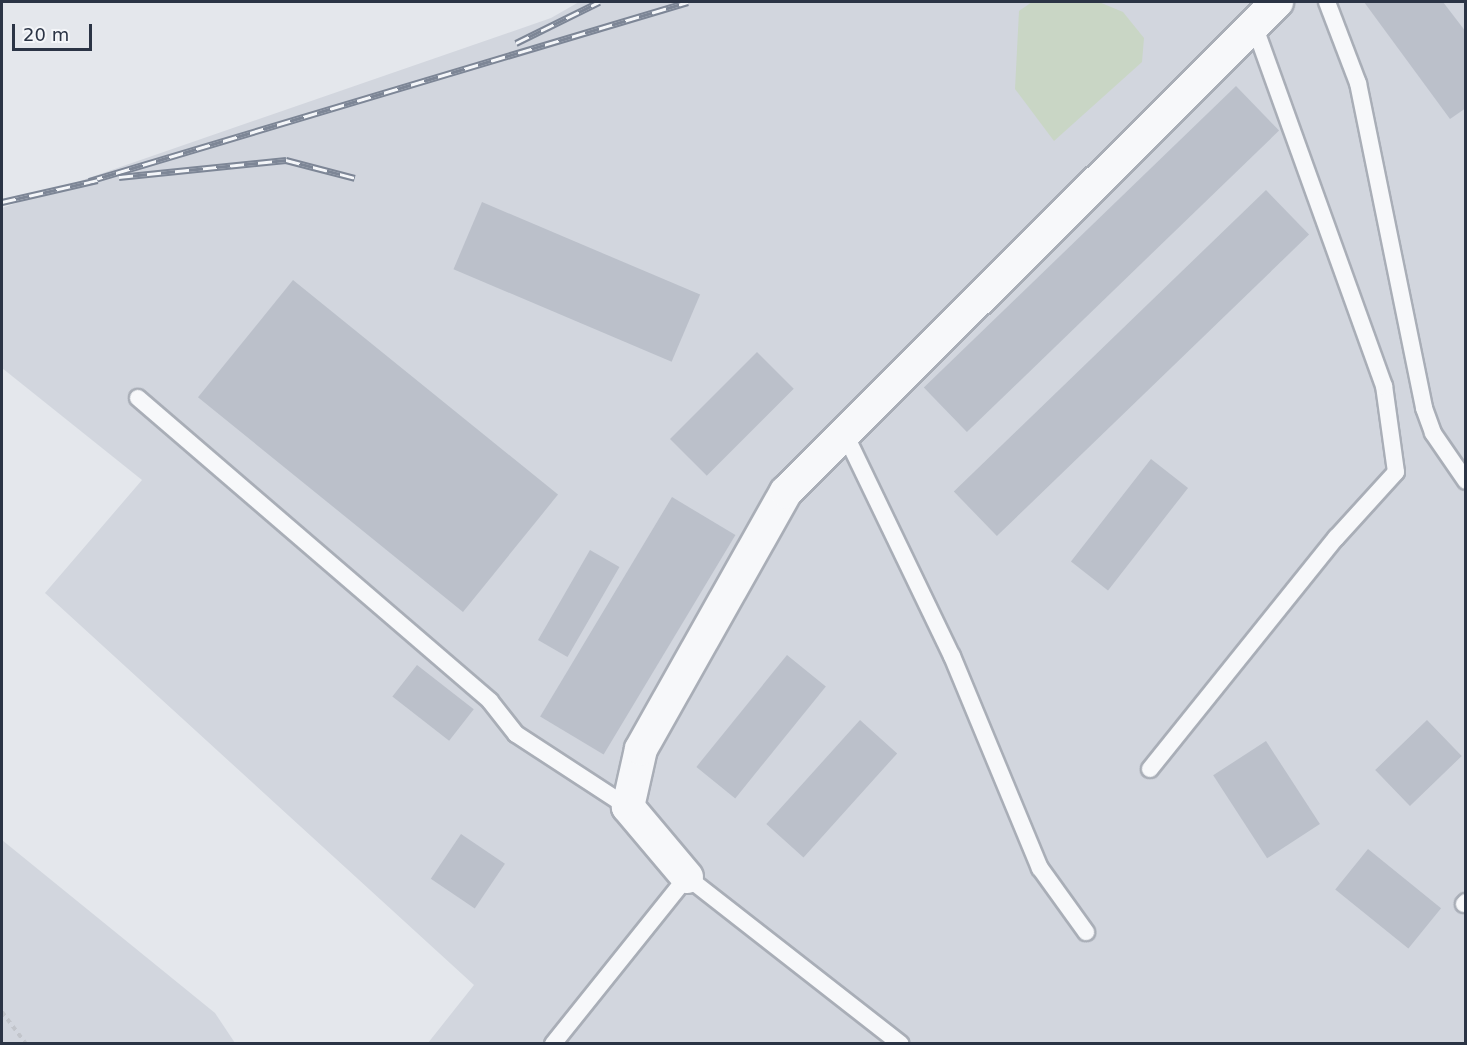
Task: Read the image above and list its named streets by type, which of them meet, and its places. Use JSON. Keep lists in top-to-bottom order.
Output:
{
  "scale_bar": "20 m"
}
